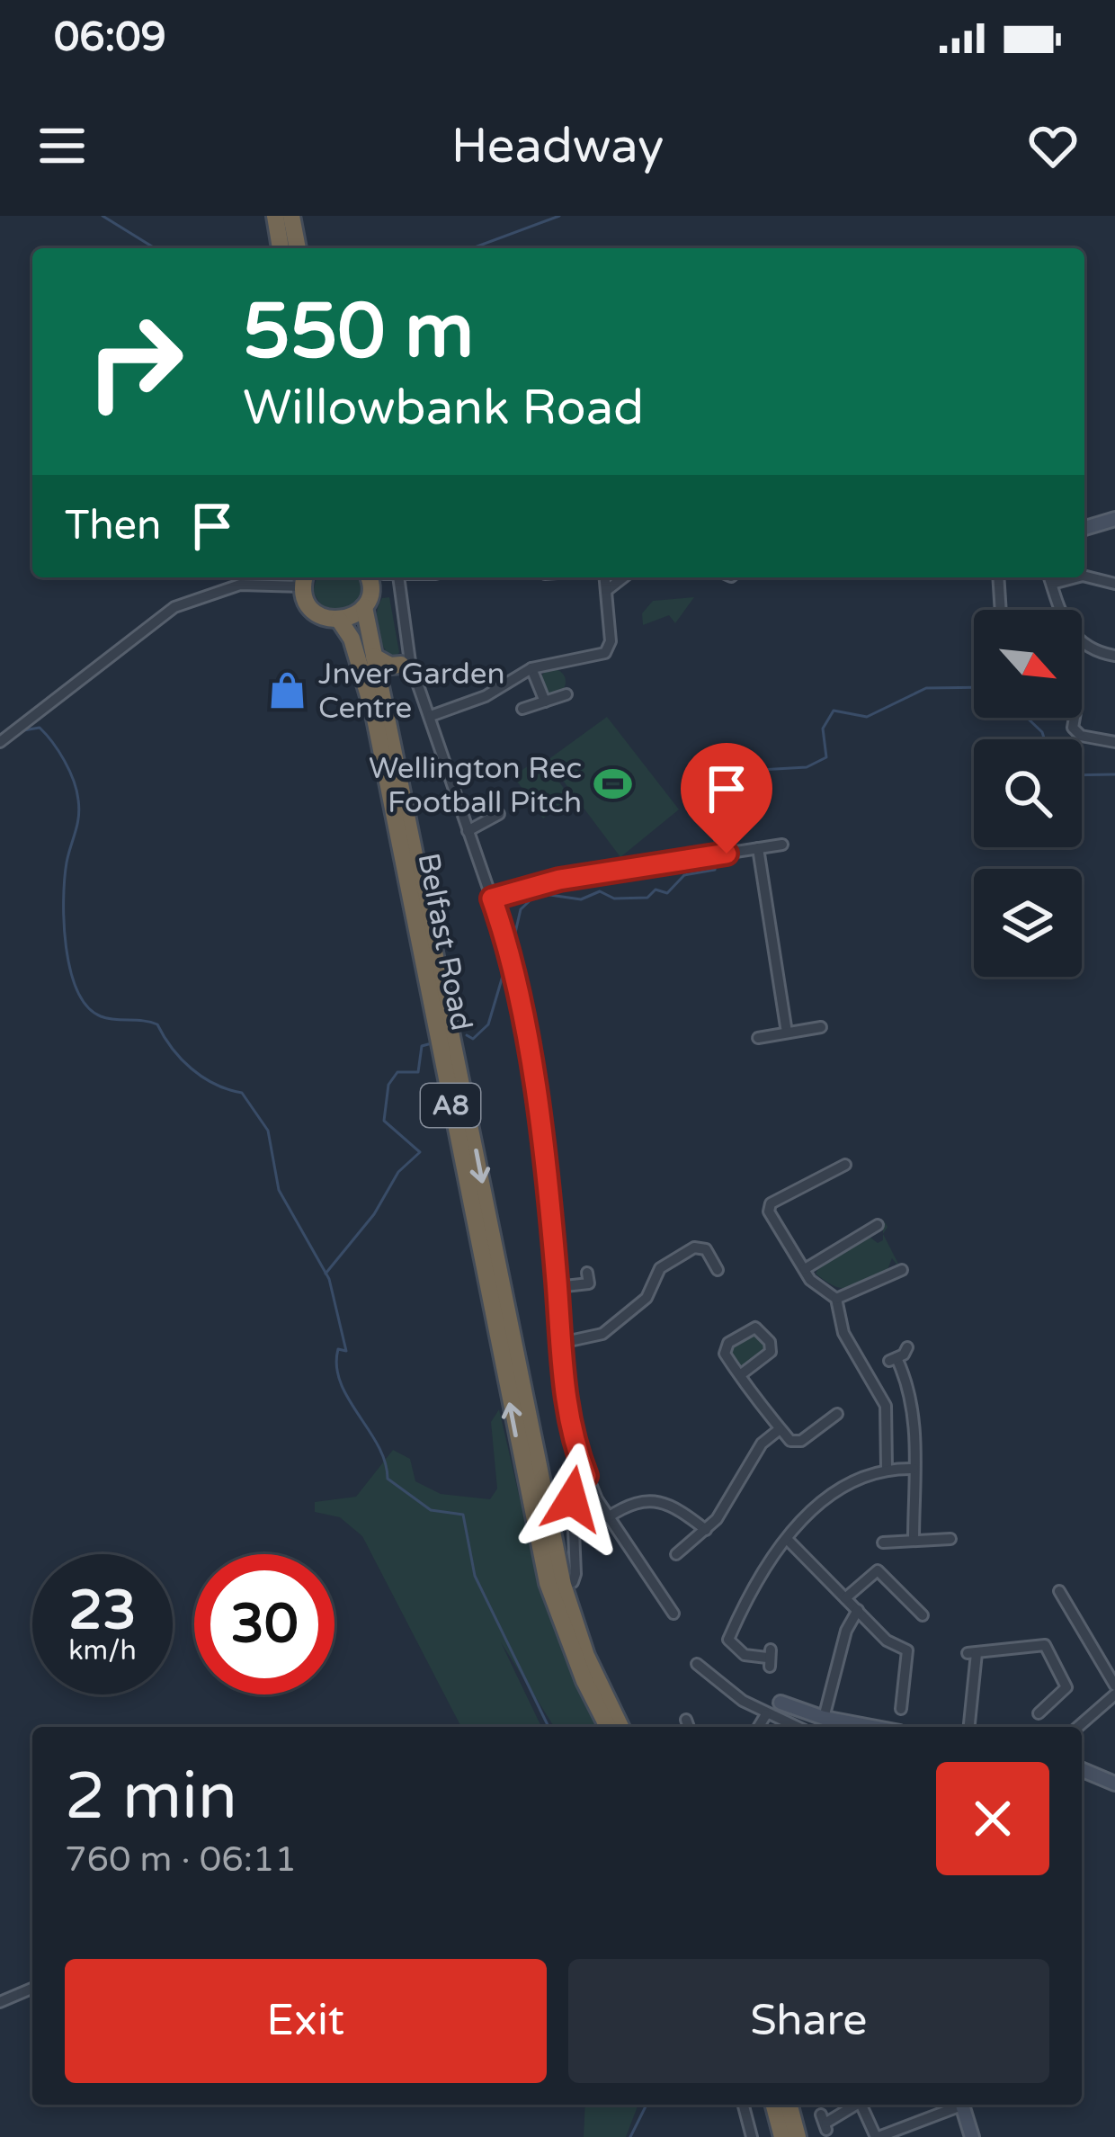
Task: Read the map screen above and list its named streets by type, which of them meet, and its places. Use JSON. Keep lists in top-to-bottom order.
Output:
{
  "streets": {
    "highway": ["Belfast Road", "A8"]
  },
  "crossings": [
    ["Belfast Road", "A8"]
  ],
  "places": {
    "shop": ["Jnver Garden Centre"],
    "sports": ["Wellington Rec Football Pitch"]
  },
  "north": "bottom right",
  "page": {
    "status": "06:09",
    "header": "Headway",
    "turn": ["550 m", "Willowbank Road"],
    "then": "Then",
    "speed": "23 km/h",
    "limit": "30",
    "heading": ["2 min", "760 m · 06:11"],
    "buttons": ["Exit", "Share"]
  }
}
